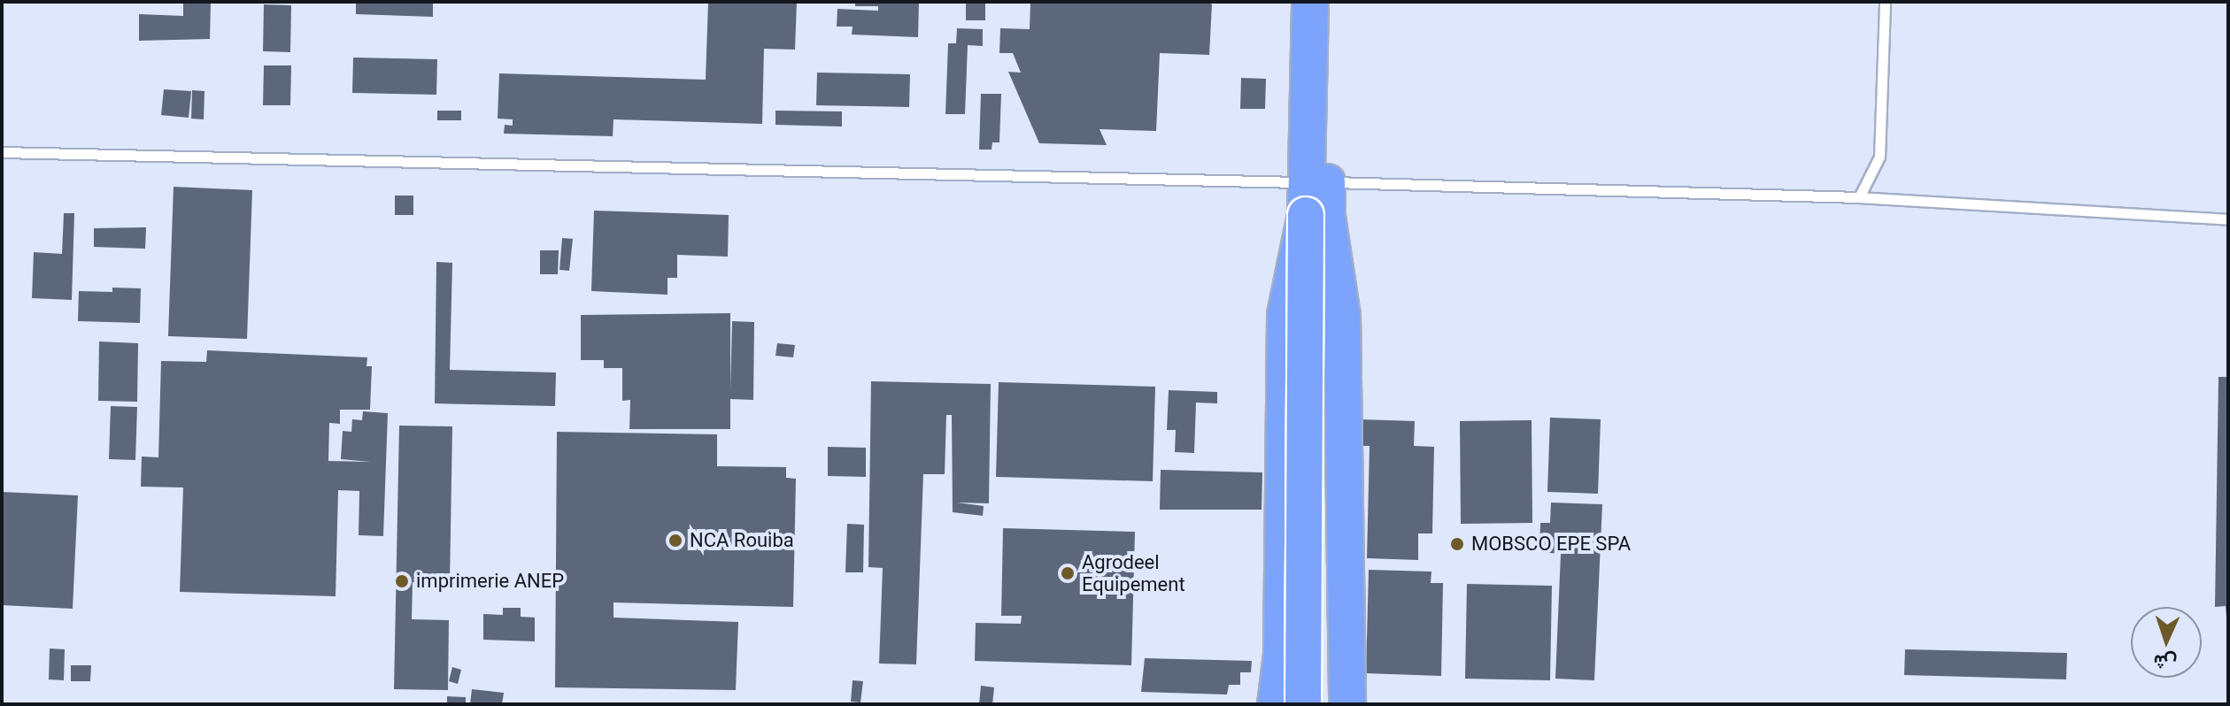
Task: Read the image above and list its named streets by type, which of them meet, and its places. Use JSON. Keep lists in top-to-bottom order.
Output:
{
  "places": [
    "NCA Rouiba",
    "MOBSCO EPE SPA",
    "Agrodeel Equipement",
    "imprimerie ANEP"
  ],
  "north": "bottom"
}
